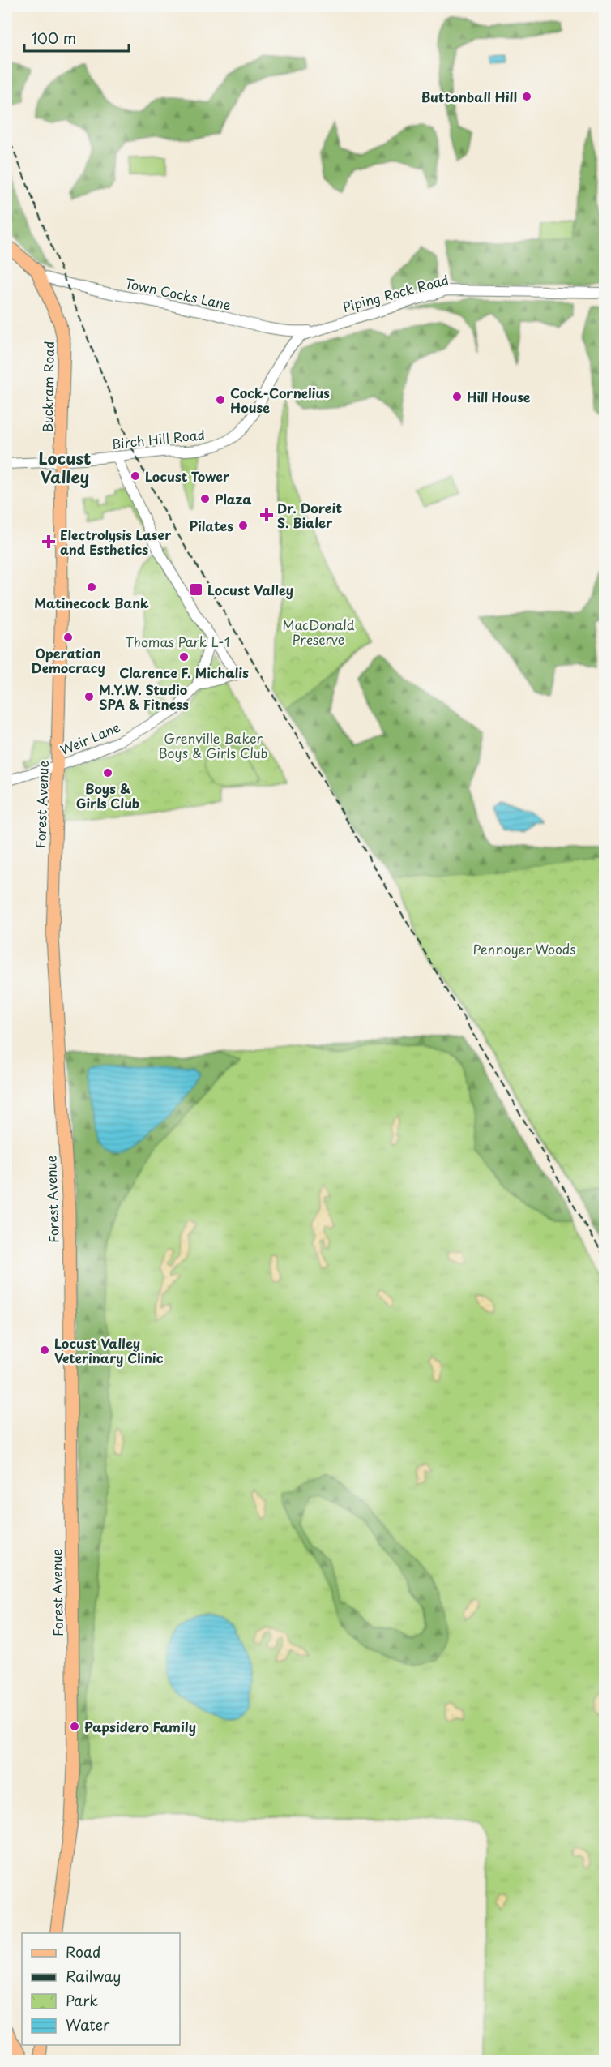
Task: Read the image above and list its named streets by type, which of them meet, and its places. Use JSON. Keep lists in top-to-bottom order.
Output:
{
  "streets": {
    "main road": ["Buckram Road", "Forest Avenue"],
    "street": [
      "Piping Rock Road",
      "Town Cocks Lane",
      "Birch Hill Road",
      "Weir Lane"
    ]
  },
  "crossings": [
    ["Piping Rock Road", "Town Cocks Lane"],
    ["Piping Rock Road", "Birch Hill Road"],
    ["Town Cocks Lane", "Buckram Road"],
    ["Town Cocks Lane", "Birch Hill Road"],
    ["Buckram Road", "Birch Hill Road"],
    ["Buckram Road", "Forest Avenue"],
    ["Birch Hill Road", "Forest Avenue"],
    ["Weir Lane", "Forest Avenue"]
  ],
  "districts": ["Locust Valley"],
  "parks": [
    "MacDonald Preserve",
    "Thomas Park L-1",
    "Grenville Baker Boys & Girls Club",
    "Pennoyer Woods"
  ],
  "places": {
    "other": [
      "Buttonball Hill",
      "Hill House",
      "Cock-Cornelius House",
      "Locust Tower",
      "Plaza",
      "Pilates",
      "Matinecock Bank",
      "Operation Democracy",
      "Clarence F. Michalis",
      "M.Y.W. Studio SPA & Fitness",
      "Boys & Girls Club",
      "Locust Valley Veterinary Clinic",
      "Papsidero Family"
    ],
    "health": ["Dr. Doreit S. Bialer", "Electrolysis Laser and Esthetics"],
    "transit": ["Locust Valley"]
  },
  "legend": [
    "Road",
    "Railway",
    "Park",
    "Water"
  ],
  "scale_bar": "100 m"
}
